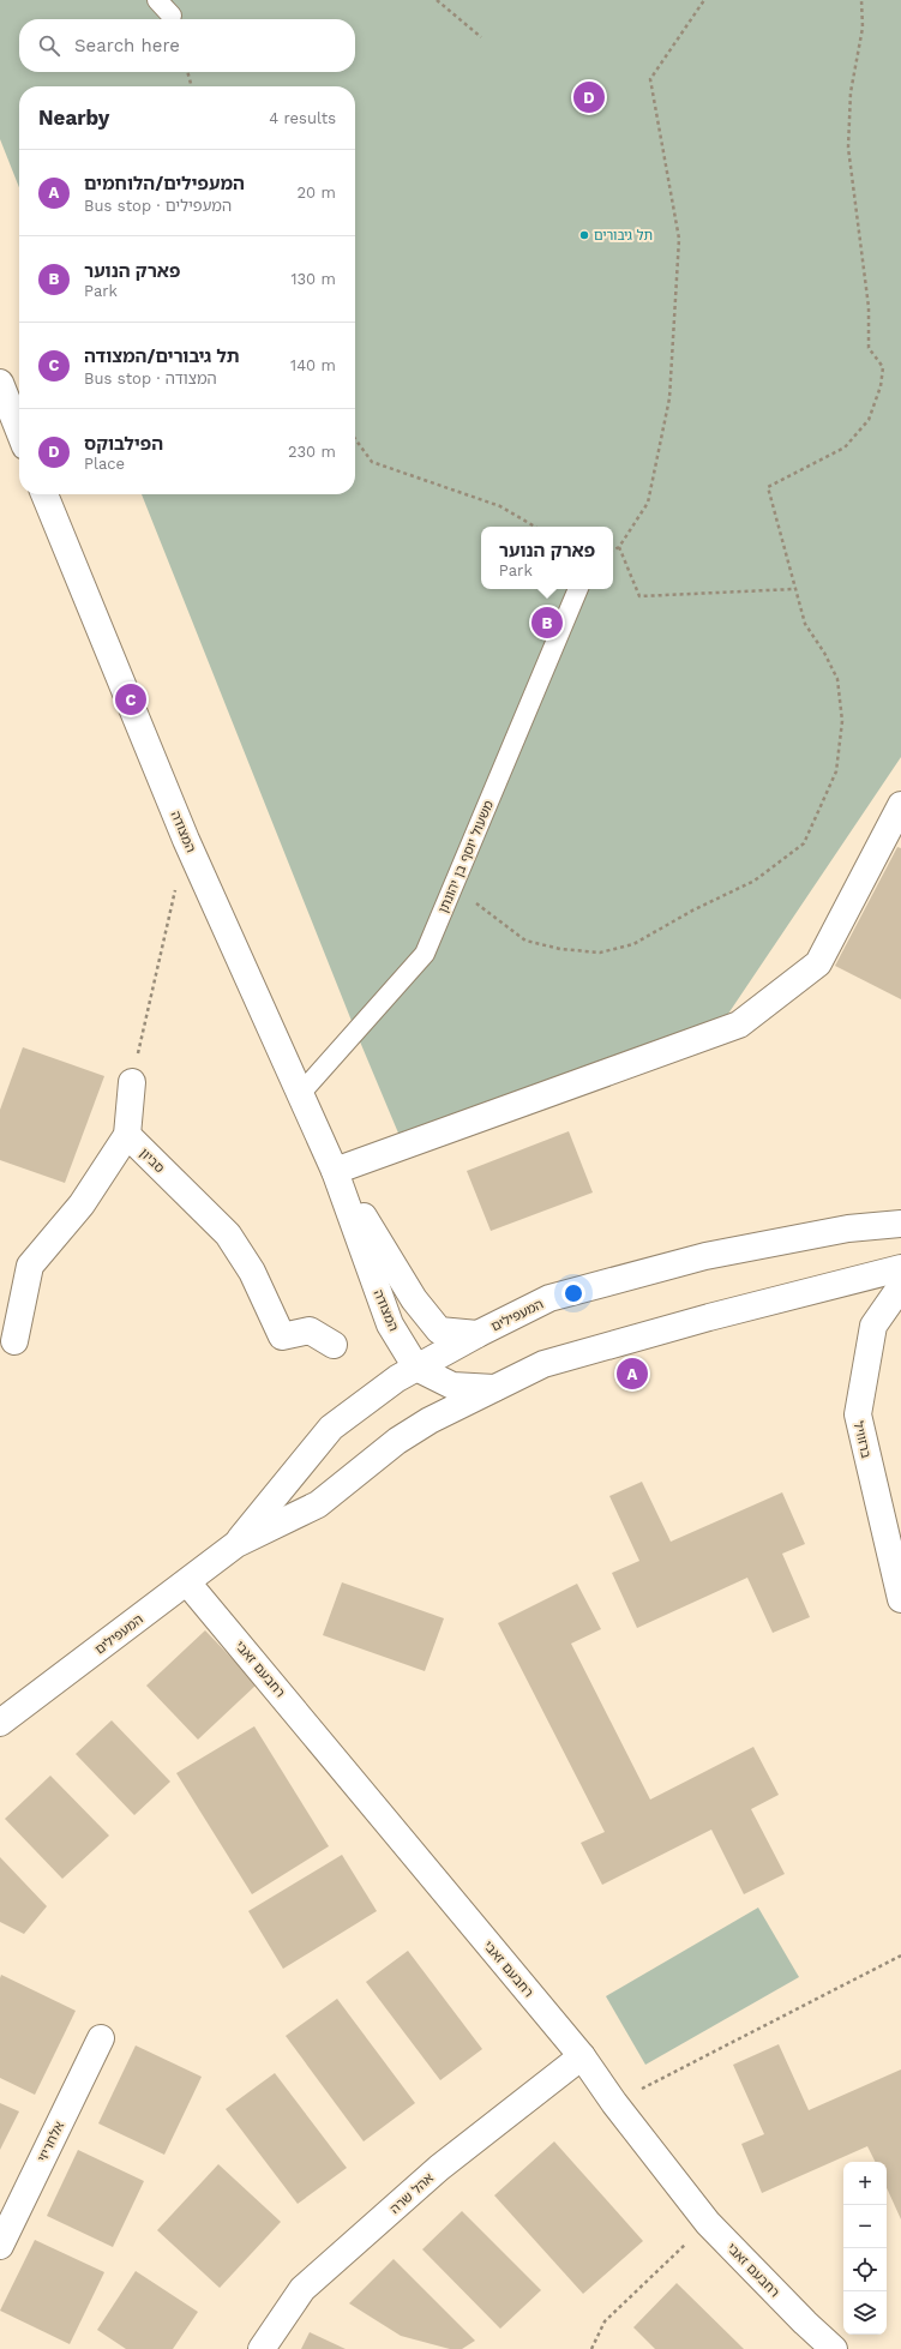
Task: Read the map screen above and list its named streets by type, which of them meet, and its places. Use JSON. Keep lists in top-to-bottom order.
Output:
{
  "streets": {
    "street": [
      "המצודה",
      "סביון",
      "המעפילים",
      "ברזוויל",
      "רחבעם זאבי",
      "אלחריזי",
      "אהל שרה"
    ],
    "lane": ["משעול יוסף בן יהונתן"]
  },
  "crossings": [
    ["המצודה", "משעול יוסף בן יהונתן"],
    ["המצודה", "המעפילים"],
    ["המעפילים", "רחבעם זאבי"],
    ["רחבעם זאבי", "אהל שרה"]
  ],
  "places": ["תל גיבורים"],
  "page": {
    "search": "Search here",
    "pins": [
      "D",
      "B",
      "C",
      "A"
    ],
    "heading": ["Nearby", "4 results"],
    "list": [
      {
        "mark": "A",
        "name": "המעפילים/הלוחמים",
        "note": "Bus stop · המעפילים",
        "value": "20 m"
      },
      {
        "mark": "B",
        "name": "פארק הנוער",
        "note": "Park",
        "value": "130 m"
      },
      {
        "mark": "C",
        "name": "תל גיבורים/המצודה",
        "note": "Bus stop · המצודה",
        "value": "140 m"
      },
      {
        "mark": "D",
        "name": "הפילבוקס",
        "note": "Place",
        "value": "230 m"
      }
    ],
    "popup": ["פארק הנוער", "Park"],
    "map_buttons": ["+", "−"]
  }
}
